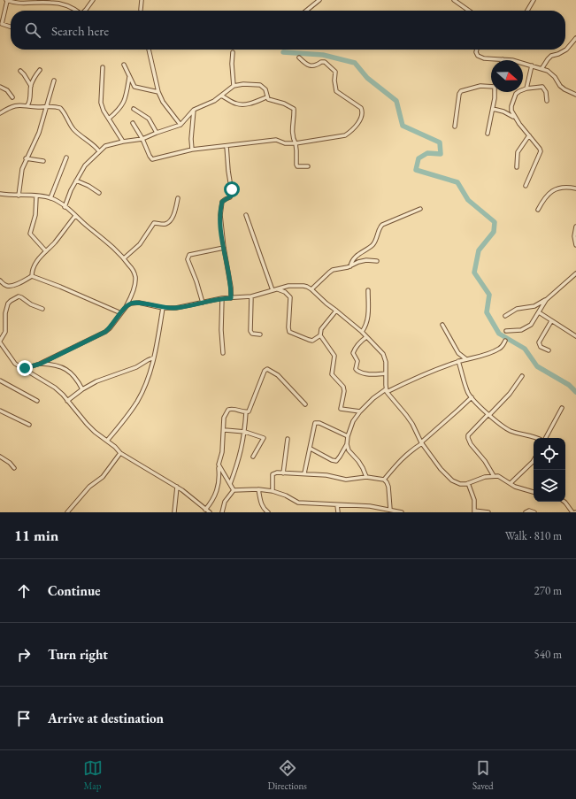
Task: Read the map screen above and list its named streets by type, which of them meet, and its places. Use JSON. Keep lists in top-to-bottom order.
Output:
{
  "north": "right",
  "page": {
    "search": "Search here",
    "heading": ["11 min", "Walk · 810 m"],
    "list": [
      ["Continue", "270 m"],
      ["Turn right", "540 m"],
      "Arrive at destination"
    ],
    "nav": ["Map", "Directions", "Saved"]
  }
}
